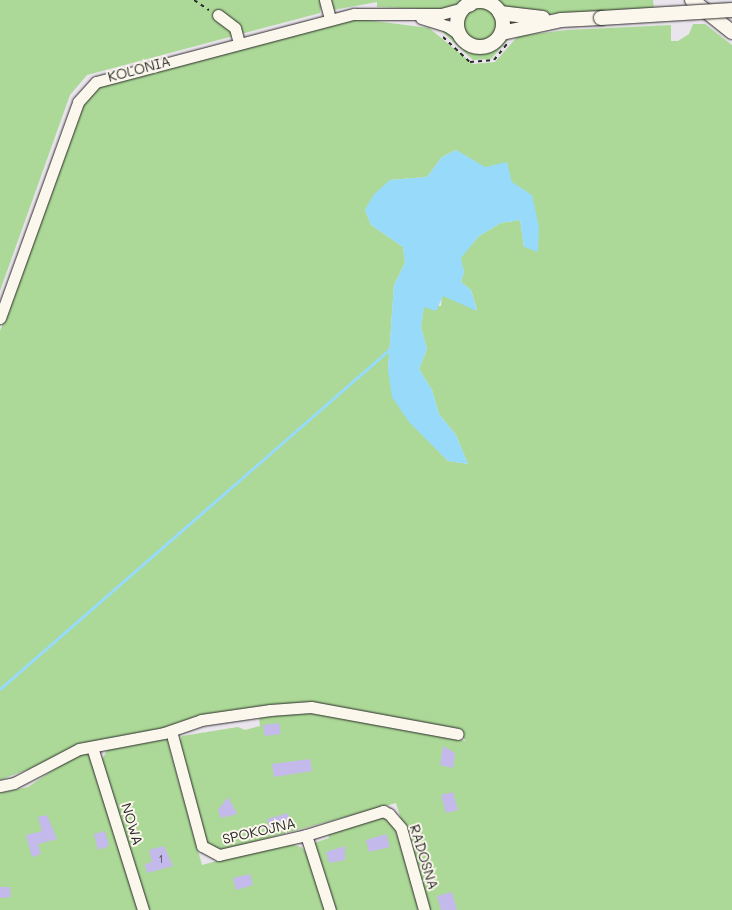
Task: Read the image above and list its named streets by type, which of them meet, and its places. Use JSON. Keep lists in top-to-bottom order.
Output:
{
  "streets": {
    "street": [
      "KOLONIA",
      "NOWA",
      "SPOKOJNA",
      "RADOSNA"
    ]
  },
  "crossings": [
    ["SPOKOJNA", "RADOSNA"]
  ],
  "house_numbers": ["1"]
}
